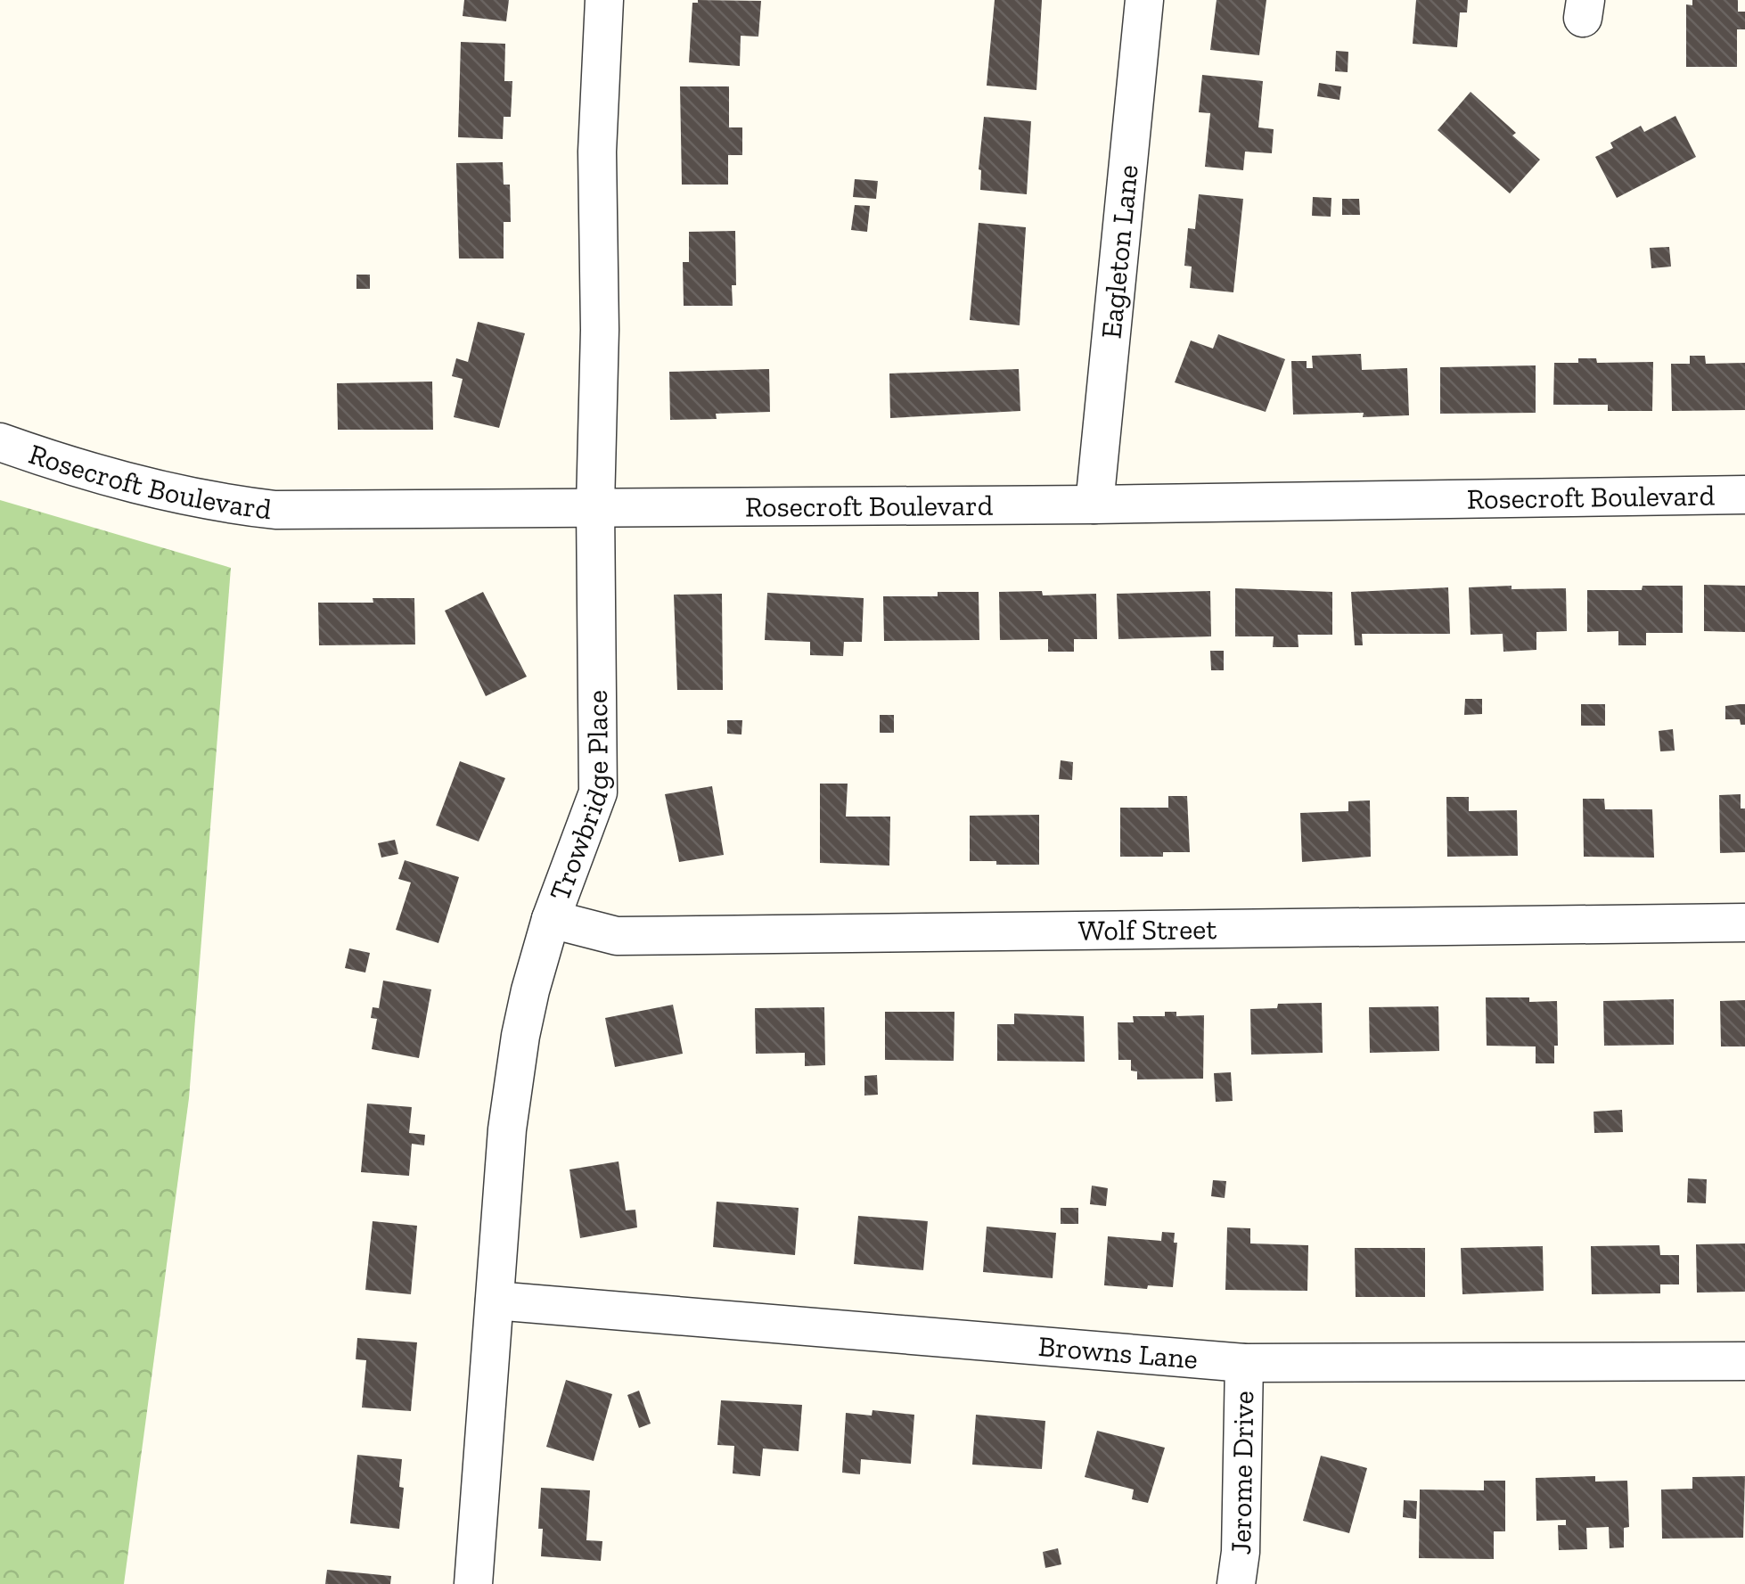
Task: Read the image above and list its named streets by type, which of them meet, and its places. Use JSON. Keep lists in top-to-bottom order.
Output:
{
  "streets": {
    "street": [
      "Eagleton Lane",
      "Rosecroft Boulevard",
      "Trowbridge Place",
      "Wolf Street",
      "Browns Lane",
      "Jerome Drive"
    ]
  },
  "crossings": [
    ["Eagleton Lane", "Rosecroft Boulevard"],
    ["Rosecroft Boulevard", "Trowbridge Place"],
    ["Trowbridge Place", "Wolf Street"],
    ["Trowbridge Place", "Browns Lane"],
    ["Browns Lane", "Jerome Drive"]
  ]
}
